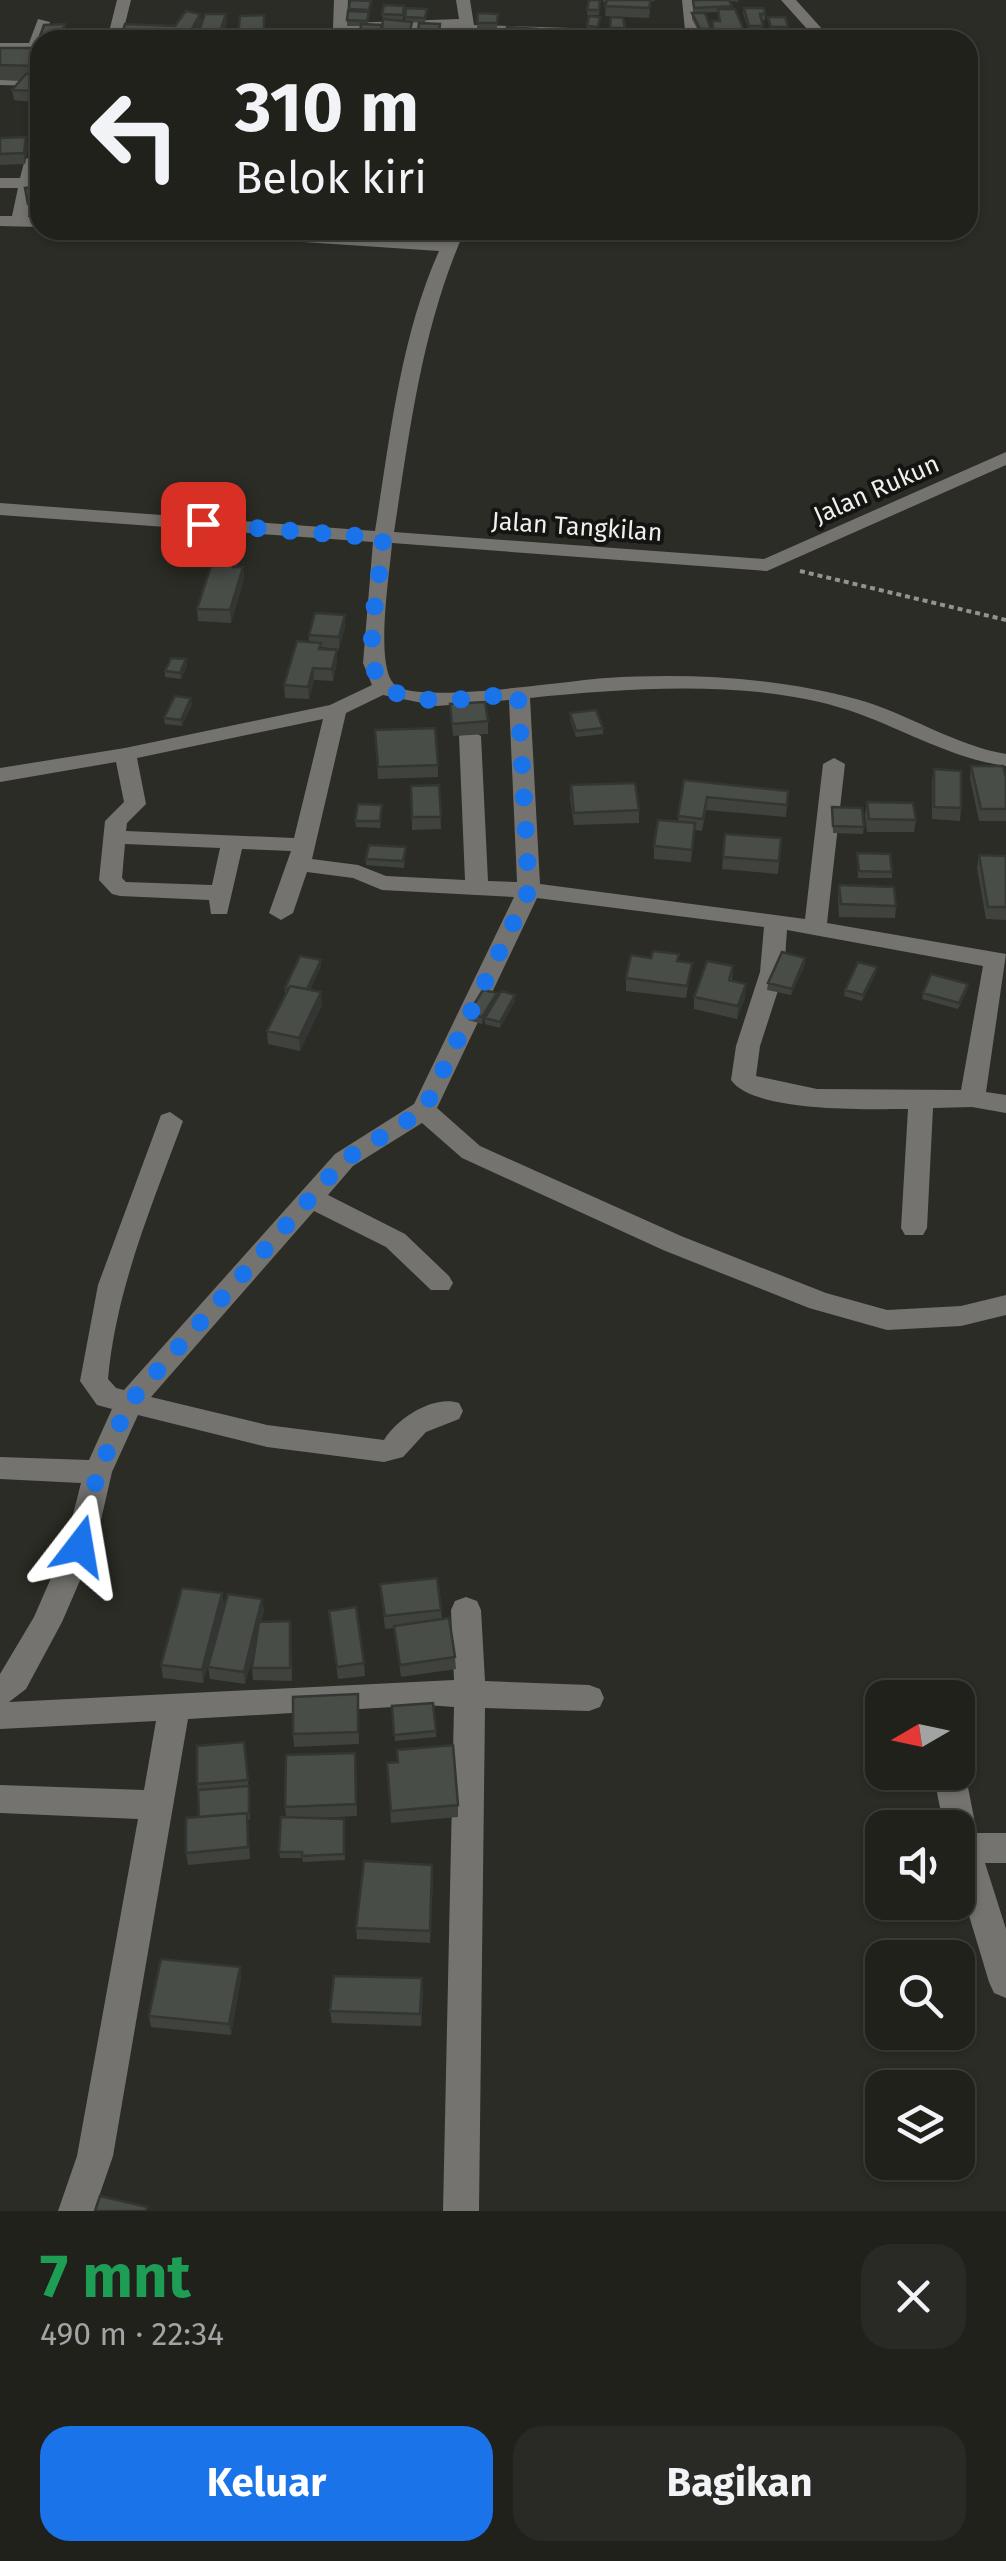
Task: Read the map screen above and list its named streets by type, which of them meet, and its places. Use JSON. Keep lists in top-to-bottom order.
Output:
{
  "streets": {
    "street": ["Jalan Rukun", "Jalan Tangkilan"]
  },
  "crossings": [
    ["Jalan Rukun", "Jalan Tangkilan"]
  ],
  "north": "left",
  "page": {
    "turn": ["310 m", "Belok kiri"],
    "heading": ["7 mnt", "490 m · 22:34"],
    "buttons": ["Keluar", "Bagikan"]
  }
}
